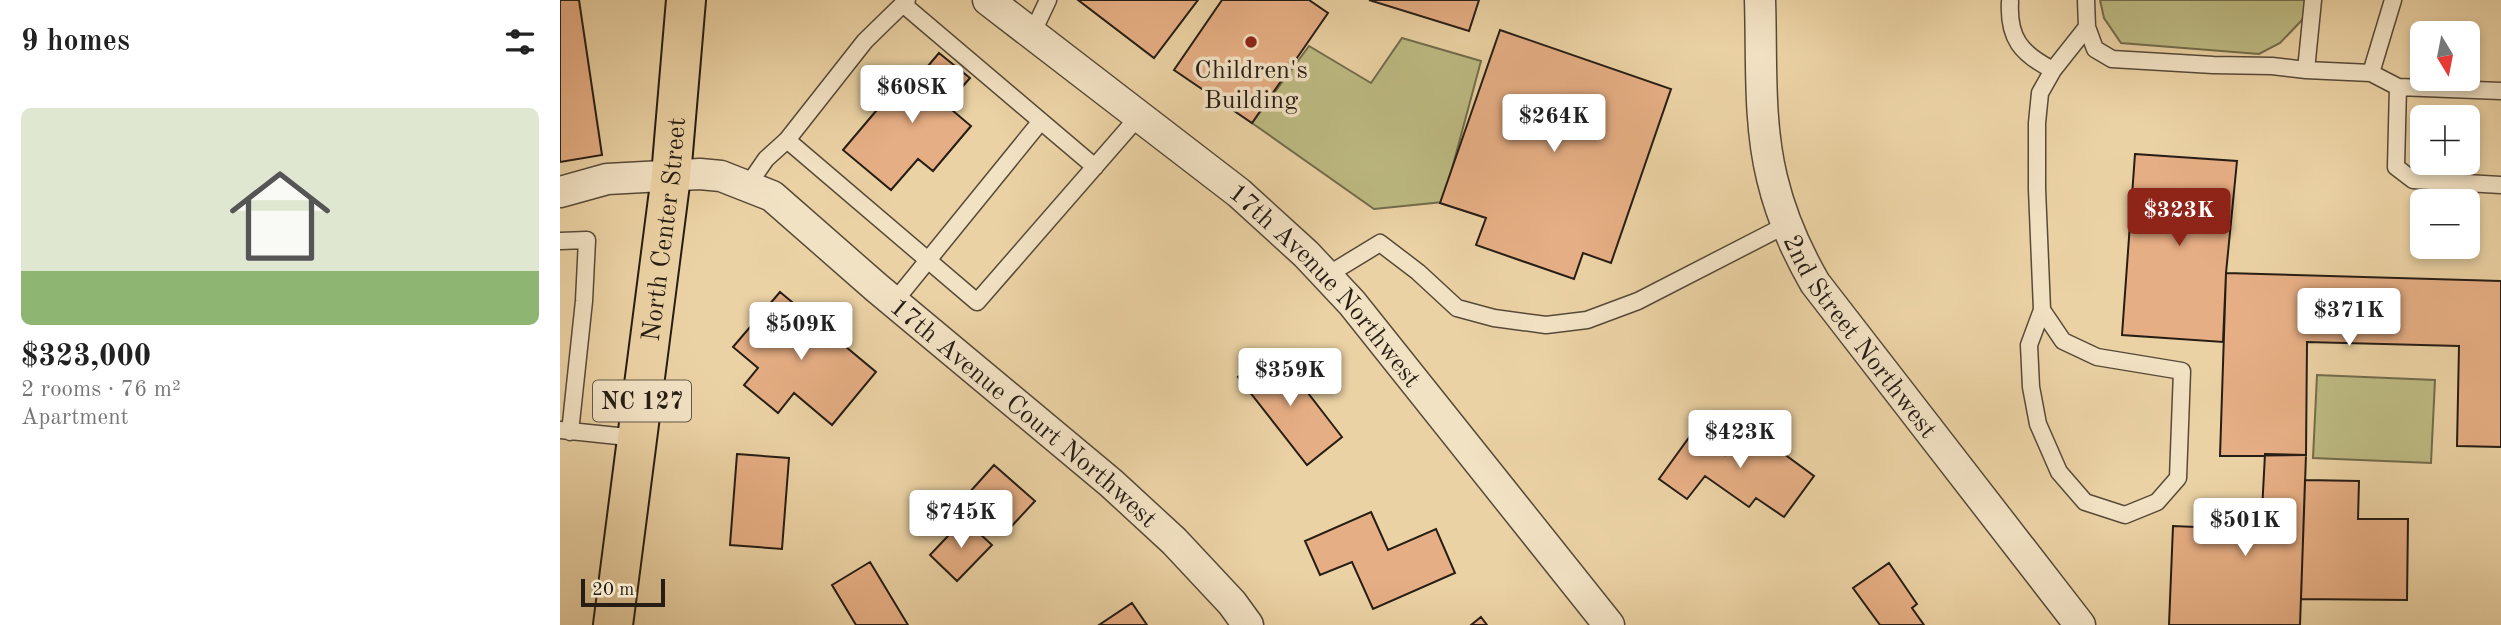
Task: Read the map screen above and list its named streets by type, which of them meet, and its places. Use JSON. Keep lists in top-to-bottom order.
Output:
{
  "streets": {
    "main road": ["North Center Street", "NC 127"],
    "street": ["17th Avenue Northwest", "2nd Street Northwest", "17th Avenue Court Northwest"]
  },
  "crossings": [
    ["North Center Street", "17th Avenue Court Northwest"]
  ],
  "places": ["Children's Building"],
  "scale_bar": "20 m",
  "north": "bottom",
  "page": {
    "heading": "9 homes",
    "map_buttons": ["+", "−"],
    "price": [
      "$608K",
      "$264K",
      "$323K",
      "$371K",
      "$509K",
      "$359K",
      "$423K",
      "$745K",
      "$501K"
    ],
    "list": [
      {
        "name": "$323,000",
        "note": "2 rooms · 76 m² · Apartment"
      }
    ],
    "scale": "20 m"
  }
}
